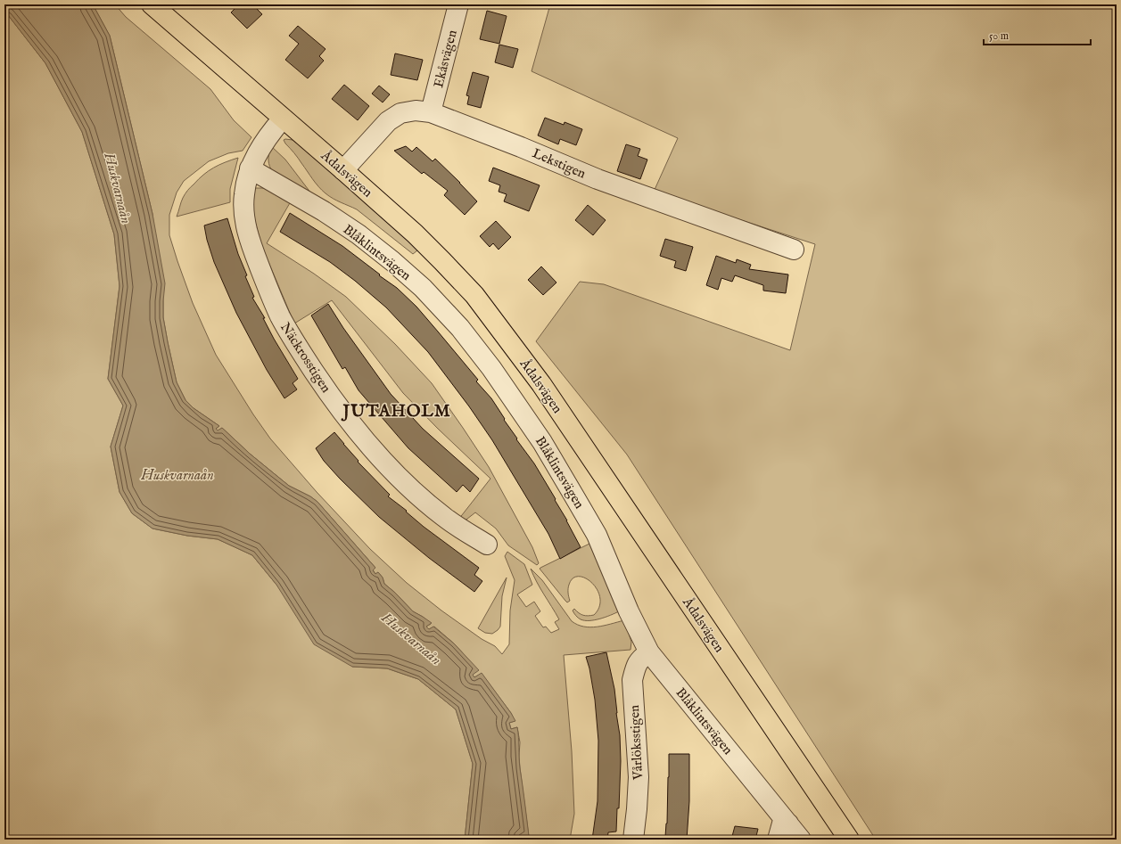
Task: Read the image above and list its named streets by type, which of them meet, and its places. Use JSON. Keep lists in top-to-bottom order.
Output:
{
  "streets": {
    "main road": ["Ådalsvägen"],
    "street": [
      "Ekåsvägen",
      "Lekstigen",
      "Blåklintsvägen",
      "Näckrosstigen",
      "Vårlöksstigen"
    ]
  },
  "crossings": [
    ["Ekåsvägen", "Lekstigen"],
    ["Lekstigen", "Ådalsvägen"],
    ["Ådalsvägen", "Näckrosstigen"],
    ["Blåklintsvägen", "Näckrosstigen"],
    ["Blåklintsvägen", "Vårlöksstigen"]
  ],
  "districts": ["JUTAHOLM"],
  "water": ["Huskvarnaån"],
  "scale_bar": "50 m"
}
